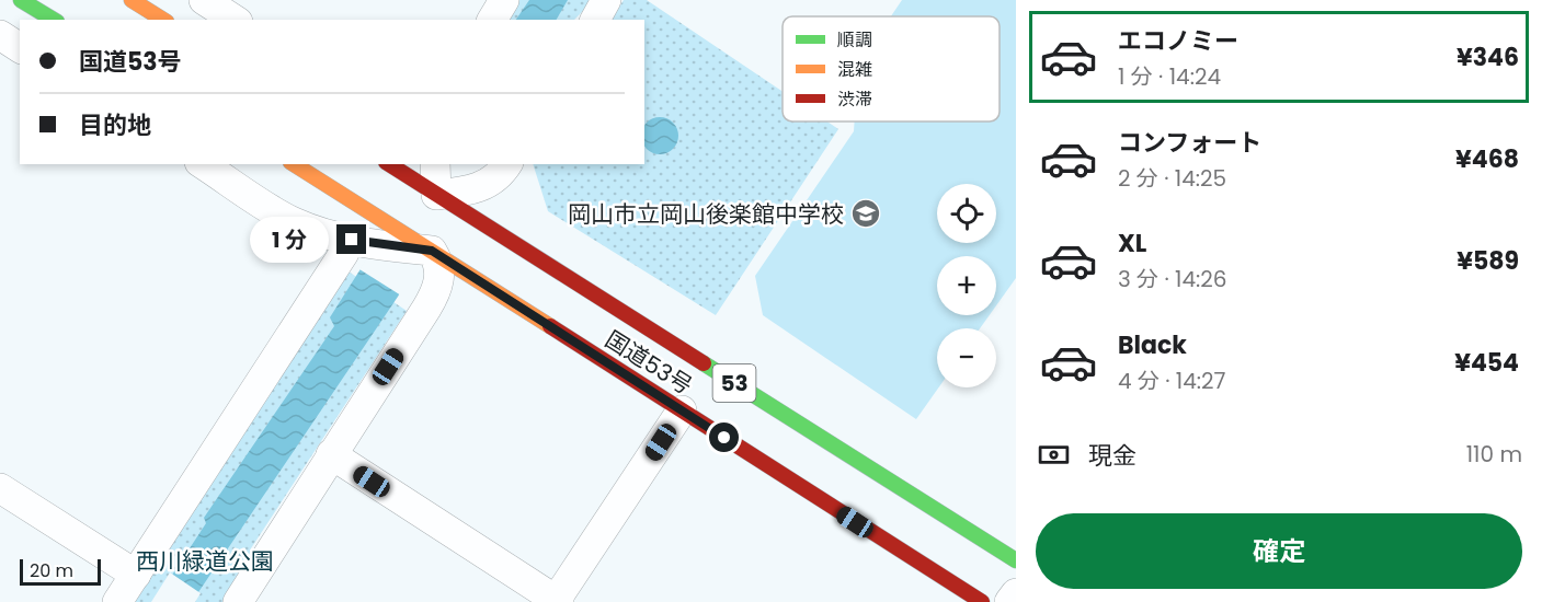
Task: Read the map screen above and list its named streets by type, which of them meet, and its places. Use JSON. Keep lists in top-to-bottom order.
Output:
{
  "streets": {
    "highway": ["国道53号", "53"]
  },
  "parks": ["西川緑道公園"],
  "places": {
    "school or university": ["岡山市立岡山後楽館中学校"]
  },
  "legend": ["順調", "混雑", "渋滞"],
  "scale_bar": "20 m",
  "page": {
    "list": [
      {
        "name": "エコノミー",
        "note": "1 分 · 14:24",
        "value": "¥346"
      },
      {
        "name": "コンフォート",
        "note": "2 分 · 14:25",
        "value": "¥468"
      },
      {
        "name": "XL",
        "note": "3 分 · 14:26",
        "value": "¥589"
      },
      {
        "name": "Black",
        "note": "4 分 · 14:27",
        "value": "¥454"
      }
    ],
    "banner": ["国道53号", "目的地"],
    "map_buttons": ["+", "−"],
    "bubble": "1 分",
    "pay": ["現金", "110 m"],
    "buttons": "確定",
    "scale": "20 m"
  }
}
